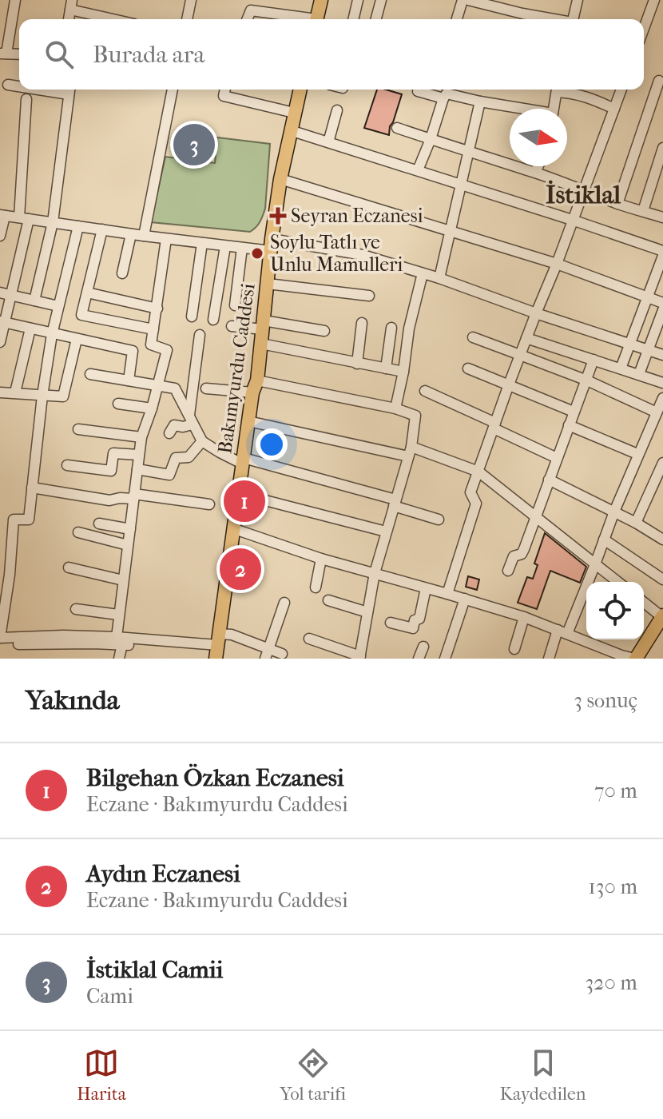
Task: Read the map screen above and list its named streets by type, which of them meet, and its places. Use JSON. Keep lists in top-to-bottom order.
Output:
{
  "streets": {
    "main road": ["Bakımyurdu Caddesi"]
  },
  "districts": ["İstiklal"],
  "places": {
    "health": ["Seyran Eczanesi"],
    "other": ["Soylu Tatlı ve Unlu Mamulleri"]
  },
  "north": "right",
  "page": {
    "search": "Burada ara",
    "pins": ["3", "1", "2"],
    "heading": ["Yakında", "3 sonuç"],
    "list": [
      {
        "mark": "1",
        "name": "Bilgehan Özkan Eczanesi",
        "note": "Eczane · Bakımyurdu Caddesi",
        "value": "70 m"
      },
      {
        "mark": "2",
        "name": "Aydın Eczanesi",
        "note": "Eczane · Bakımyurdu Caddesi",
        "value": "130 m"
      },
      {
        "mark": "3",
        "name": "İstiklal Camii",
        "note": "Cami",
        "value": "320 m"
      }
    ],
    "nav": ["Harita", "Yol tarifi", "Kaydedilen"]
  }
}
